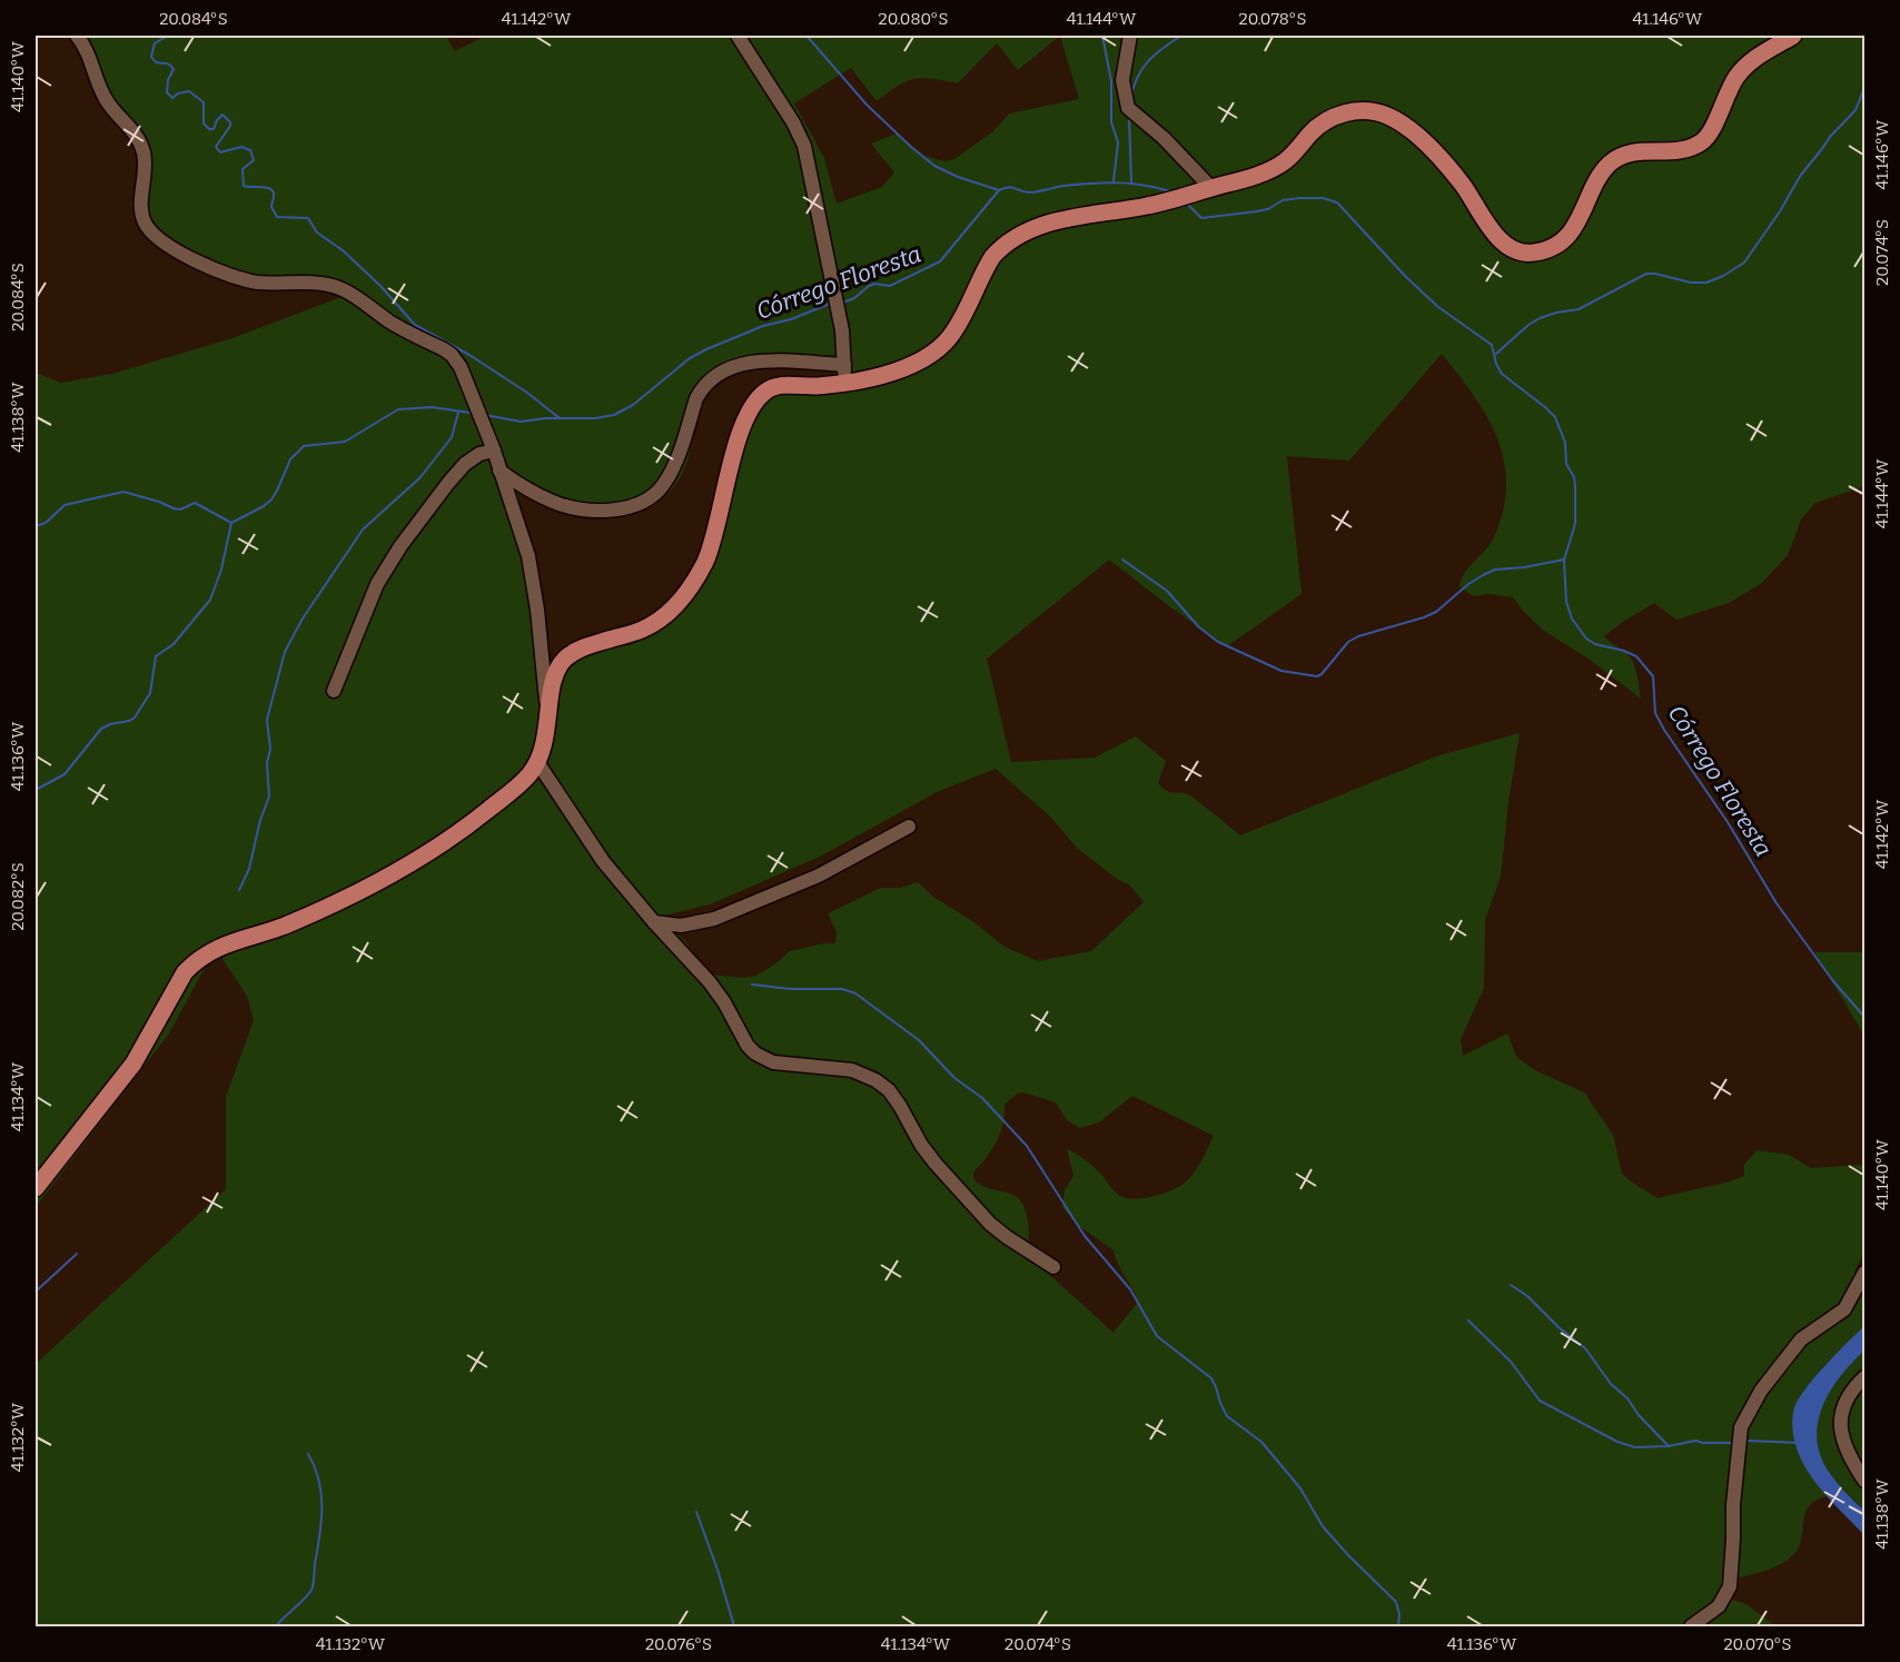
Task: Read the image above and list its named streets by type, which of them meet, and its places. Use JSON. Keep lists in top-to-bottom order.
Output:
{
  "water": ["Córrego Floresta"],
  "coordinates": [
    "20.084°S",
    "41.142°W",
    "20.080°S",
    "41.144°W",
    "20.078°S",
    "41.146°W",
    "41.140°W",
    "20.074°S",
    "41.138°W",
    "41.136°W",
    "20.082°S",
    "41.134°W",
    "41.132°W",
    "20.076°S",
    "20.070°S"
  ]
}
